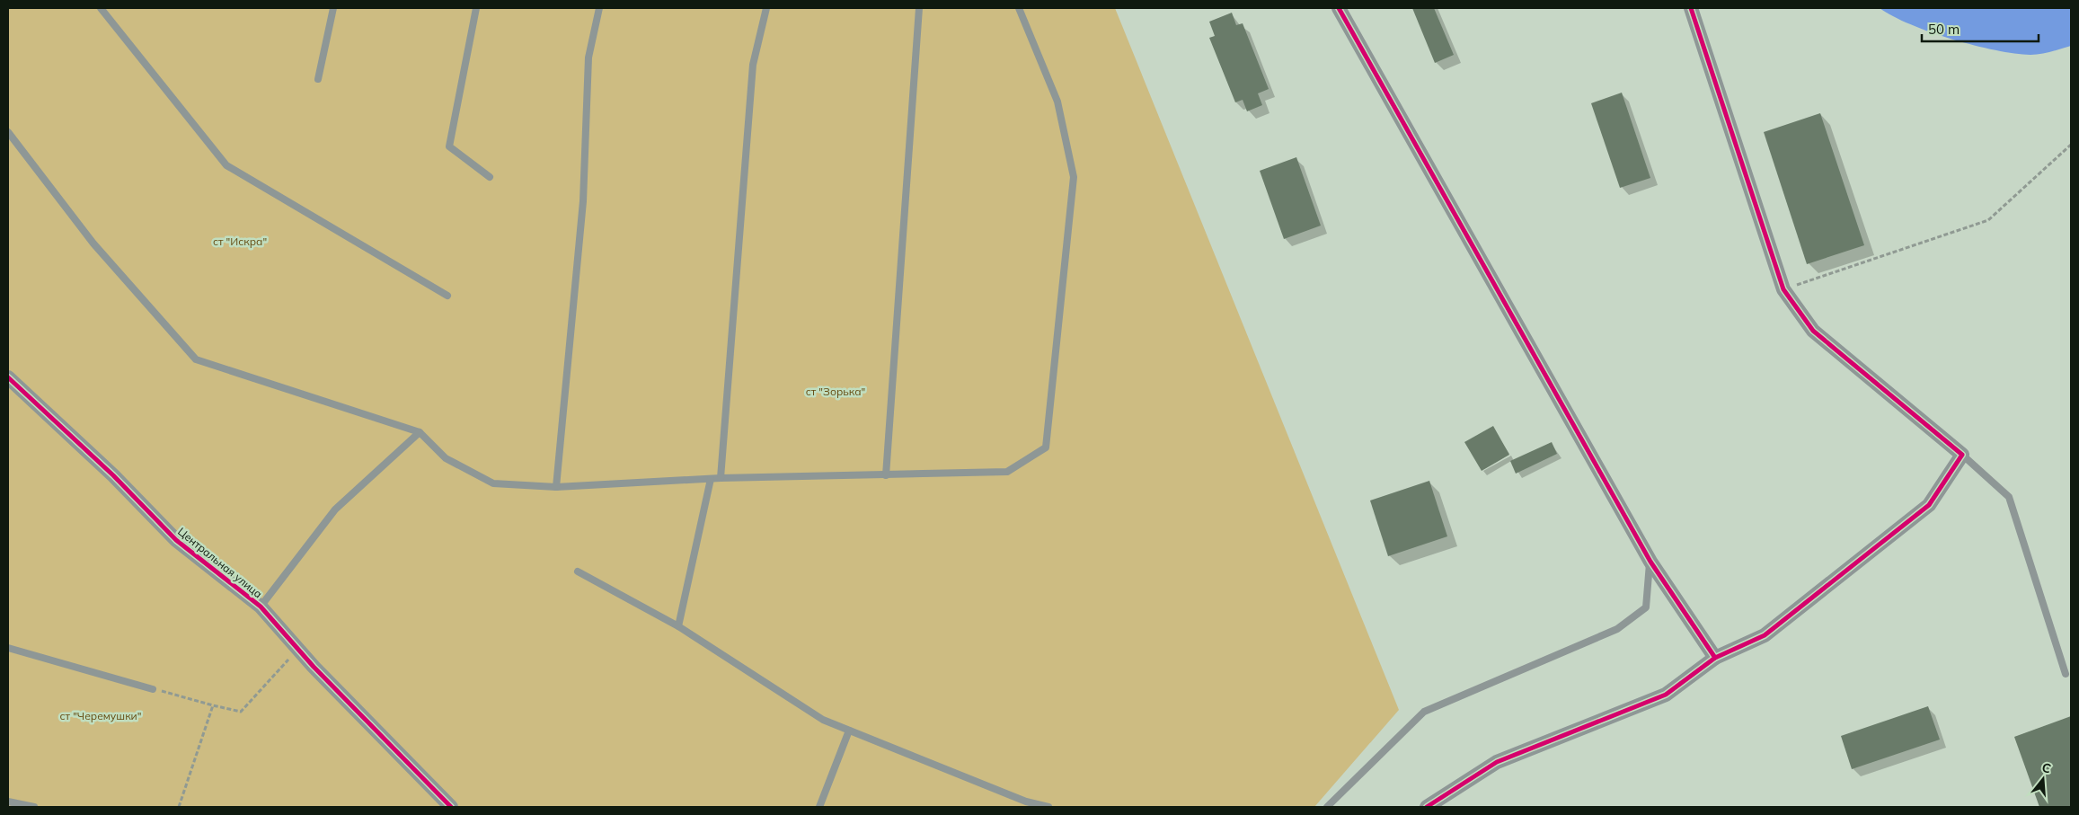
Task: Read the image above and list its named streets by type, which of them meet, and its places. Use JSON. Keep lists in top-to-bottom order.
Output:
{
  "streets": {
    "street": ["Центральная улица"]
  },
  "parks": ["ст \"Искра\"", "ст \"Зорька\"", "ст \"Черемушки\""],
  "scale_bar": "50 m",
  "north": "top"
}
